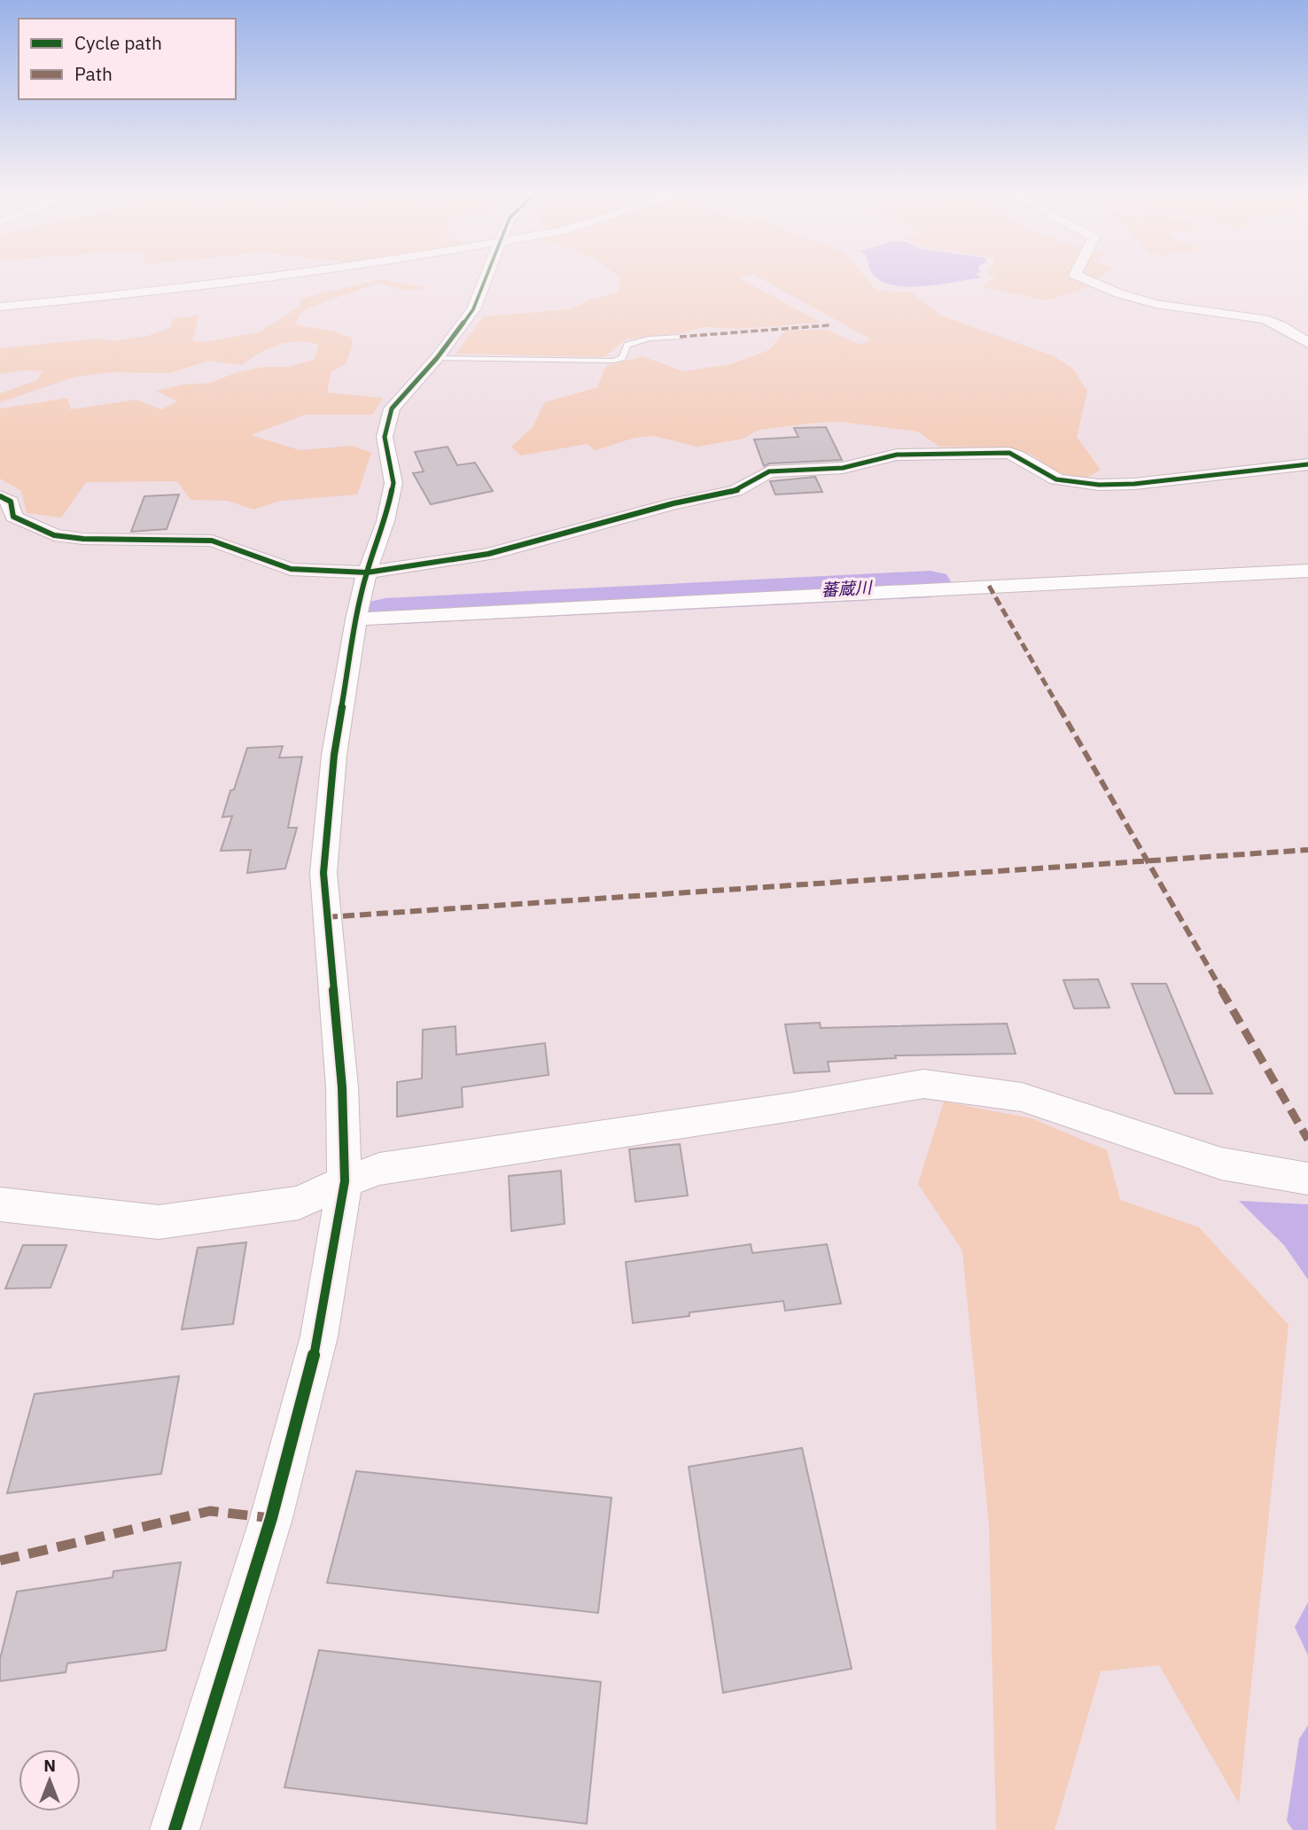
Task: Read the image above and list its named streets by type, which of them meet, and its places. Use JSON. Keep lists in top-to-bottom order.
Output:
{
  "water": ["蕃蔵川"],
  "legend": ["Cycle path", "Path"],
  "north": "top"
}
